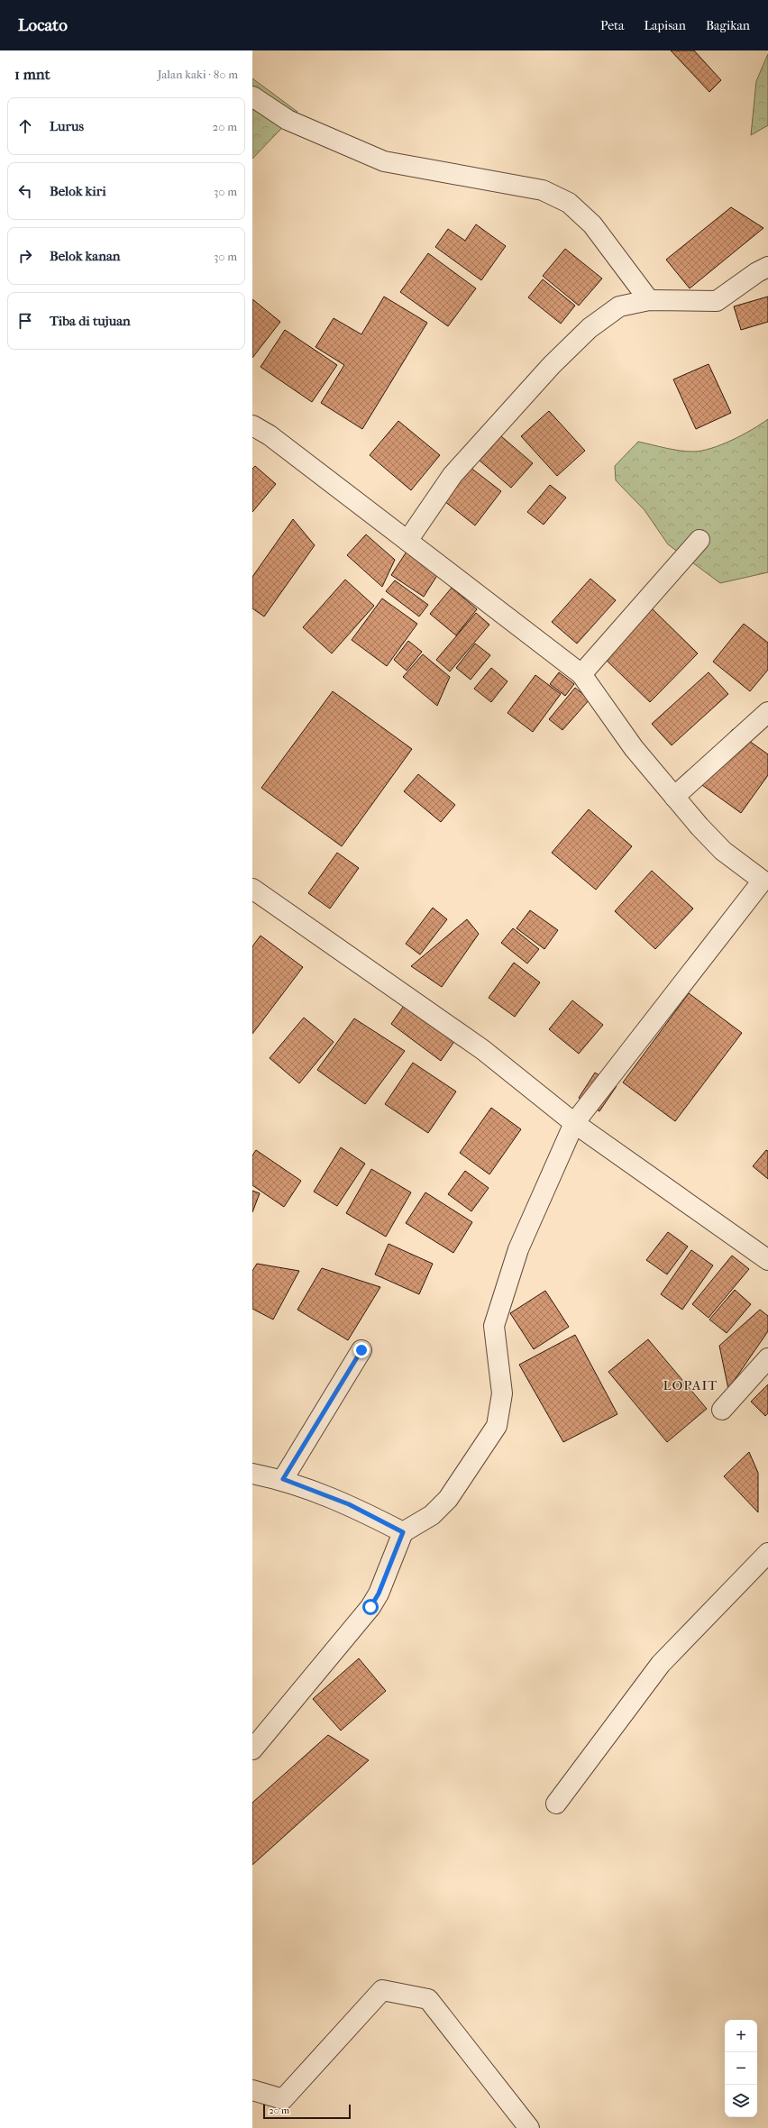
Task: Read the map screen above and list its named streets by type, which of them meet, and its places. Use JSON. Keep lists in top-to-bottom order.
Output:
{
  "districts": ["LOPAIT"],
  "scale_bar": "20 m",
  "page": {
    "header": "Locato",
    "nav": ["Peta", "Lapisan", "Bagikan"],
    "heading": ["1 mnt", "Jalan kaki · 80 m"],
    "list": [
      ["Lurus", "20 m"],
      ["Belok kiri", "30 m"],
      ["Belok kanan", "30 m"],
      "Tiba di tujuan"
    ],
    "map_buttons": ["+", "−"],
    "scale": "20 m"
  }
}
